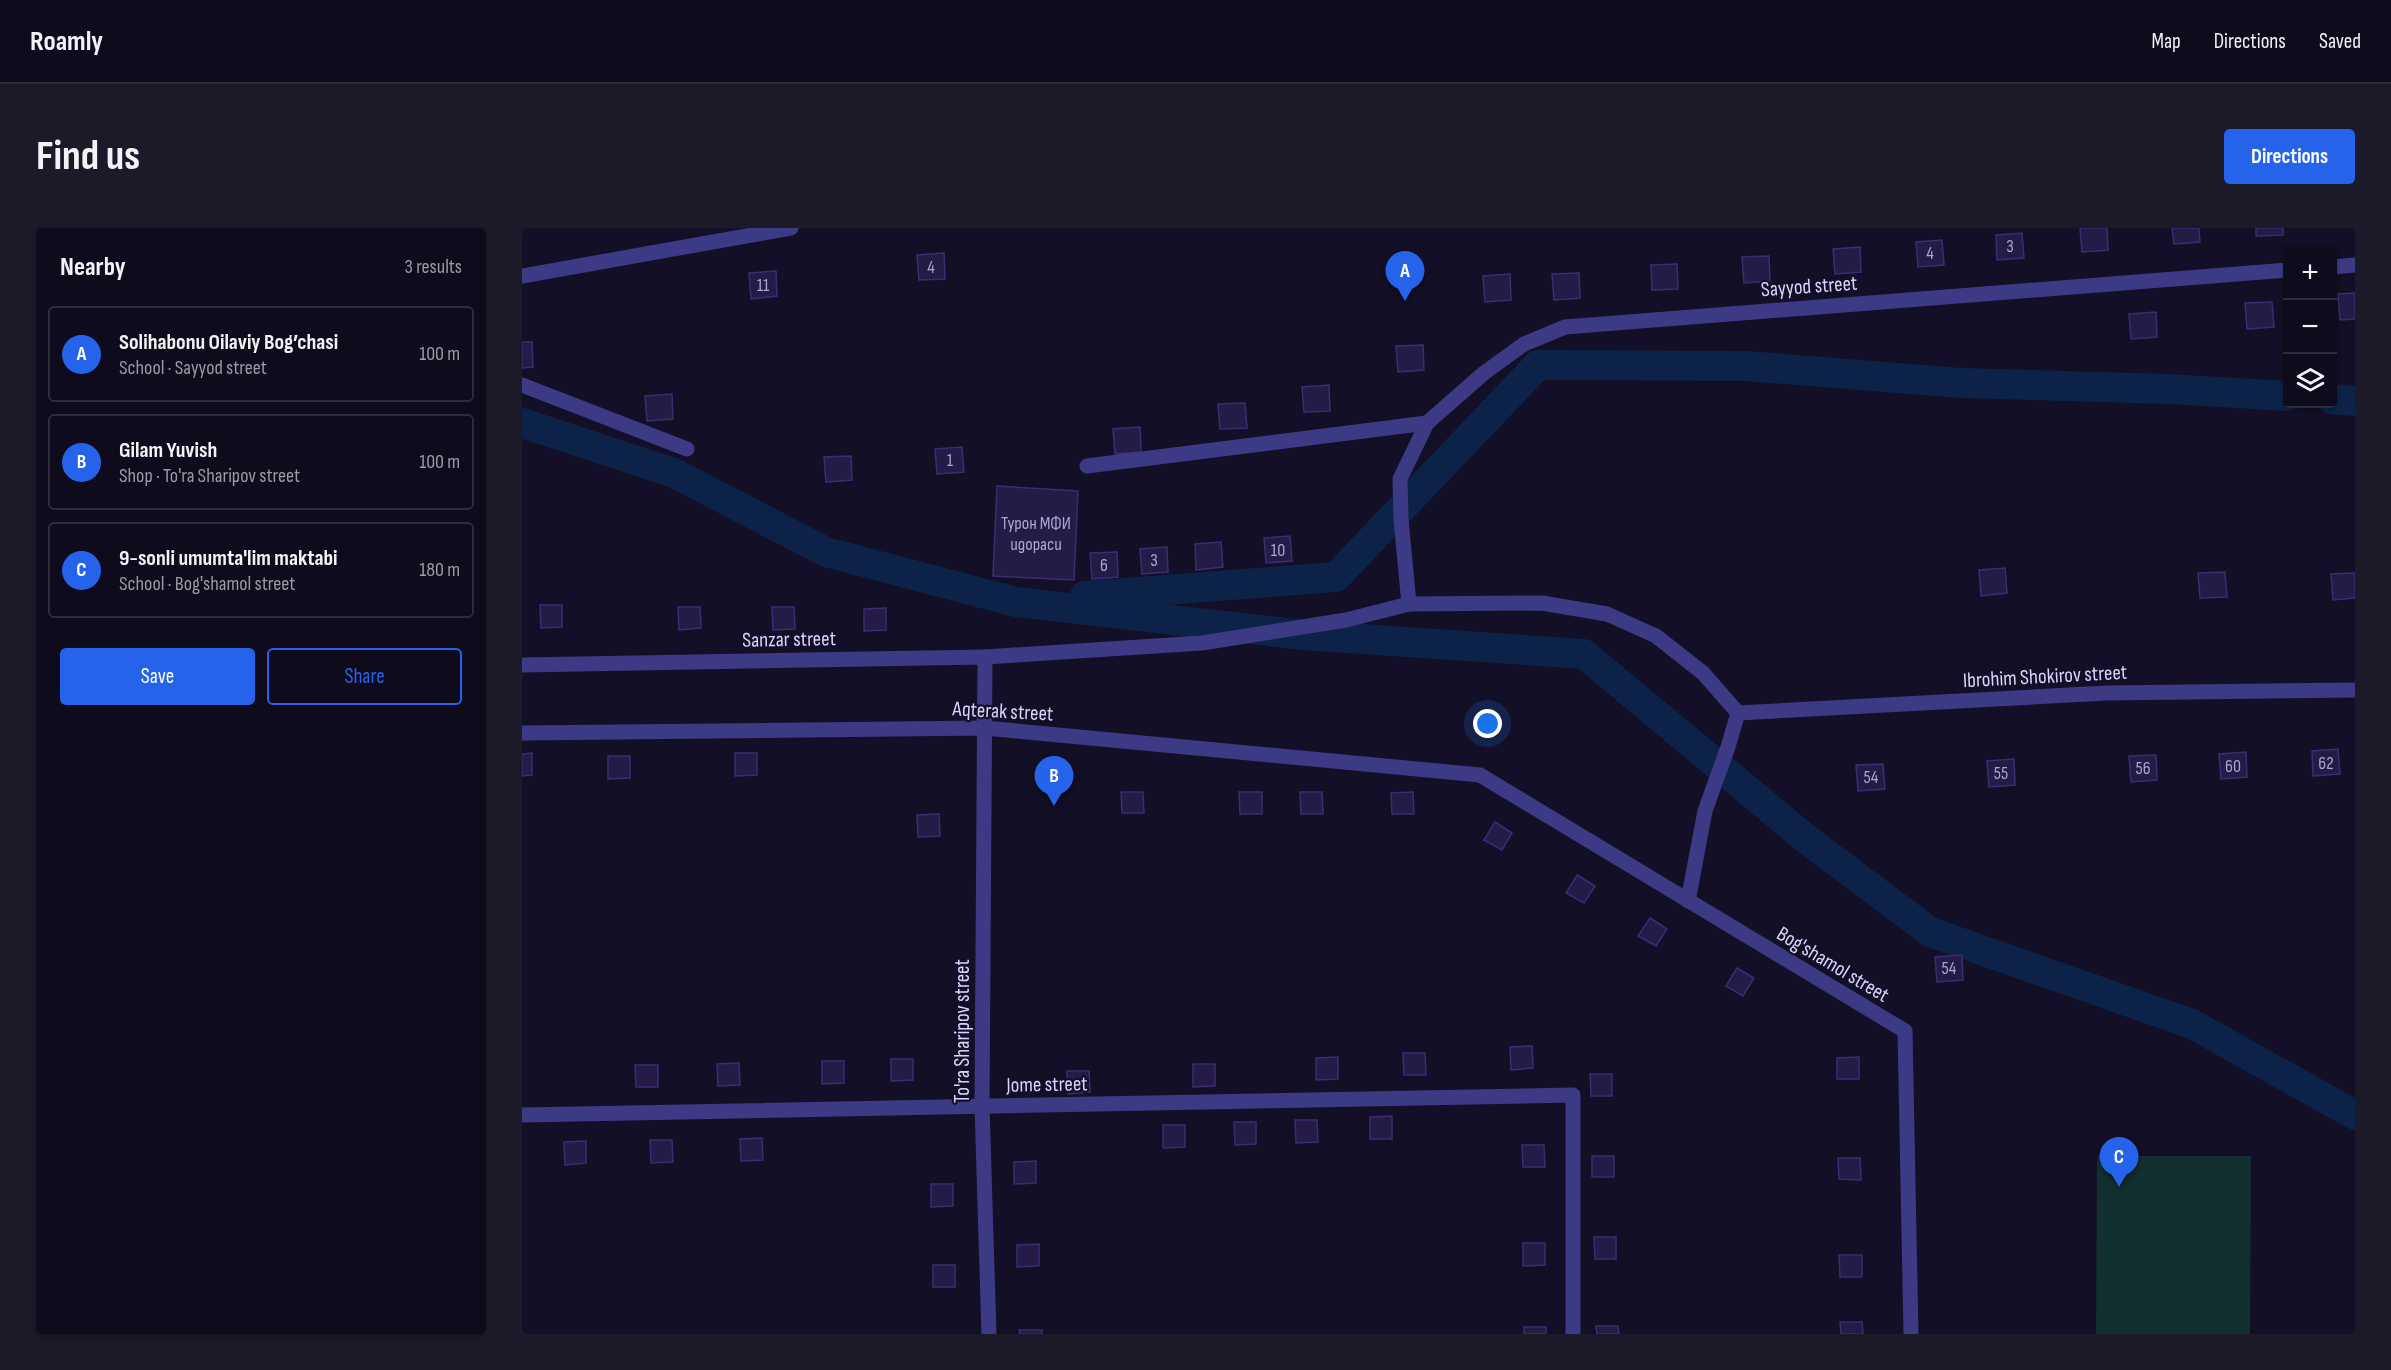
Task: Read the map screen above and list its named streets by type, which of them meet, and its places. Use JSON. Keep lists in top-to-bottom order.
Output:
{
  "streets": {
    "street": [
      "Sayyod street",
      "Sanzar street",
      "Ibrohim Shokirov street",
      "Aqterak street",
      "Bog'shamol street",
      "To'ra Sharipov street",
      "Jome street"
    ]
  },
  "crossings": [
    ["Sayyod street", "Sanzar street"],
    ["Sanzar street", "Ibrohim Shokirov street"],
    ["Aqterak street", "Bog'shamol street"],
    ["Aqterak street", "To'ra Sharipov street"],
    ["To'ra Sharipov street", "Jome street"]
  ],
  "house_numbers": [
    "3",
    "4",
    "4",
    "11",
    "1",
    "Турон МФИ идораси",
    "10",
    "3",
    "6",
    "62",
    "60",
    "56",
    "55",
    "54",
    "54"
  ],
  "page": {
    "header": "Roamly",
    "nav": ["Map", "Directions", "Saved"],
    "buttons": [
      "Directions",
      ["Save", "Share"]
    ],
    "title": "Find us",
    "heading": ["Nearby", "3 results"],
    "map_buttons": ["+", "−"],
    "pins": ["A", "B", "C"],
    "list": [
      {
        "mark": "A",
        "name": "Solihabonu Oilaviy Bog’chasi",
        "note": "School · Sayyod street",
        "value": "100 m"
      },
      {
        "mark": "B",
        "name": "Gilam Yuvish",
        "note": "Shop · To'ra Sharipov street",
        "value": "100 m"
      },
      {
        "mark": "C",
        "name": "9-sonli umumta'lim maktabi",
        "note": "School · Bog'shamol street",
        "value": "180 m"
      }
    ]
  }
}
